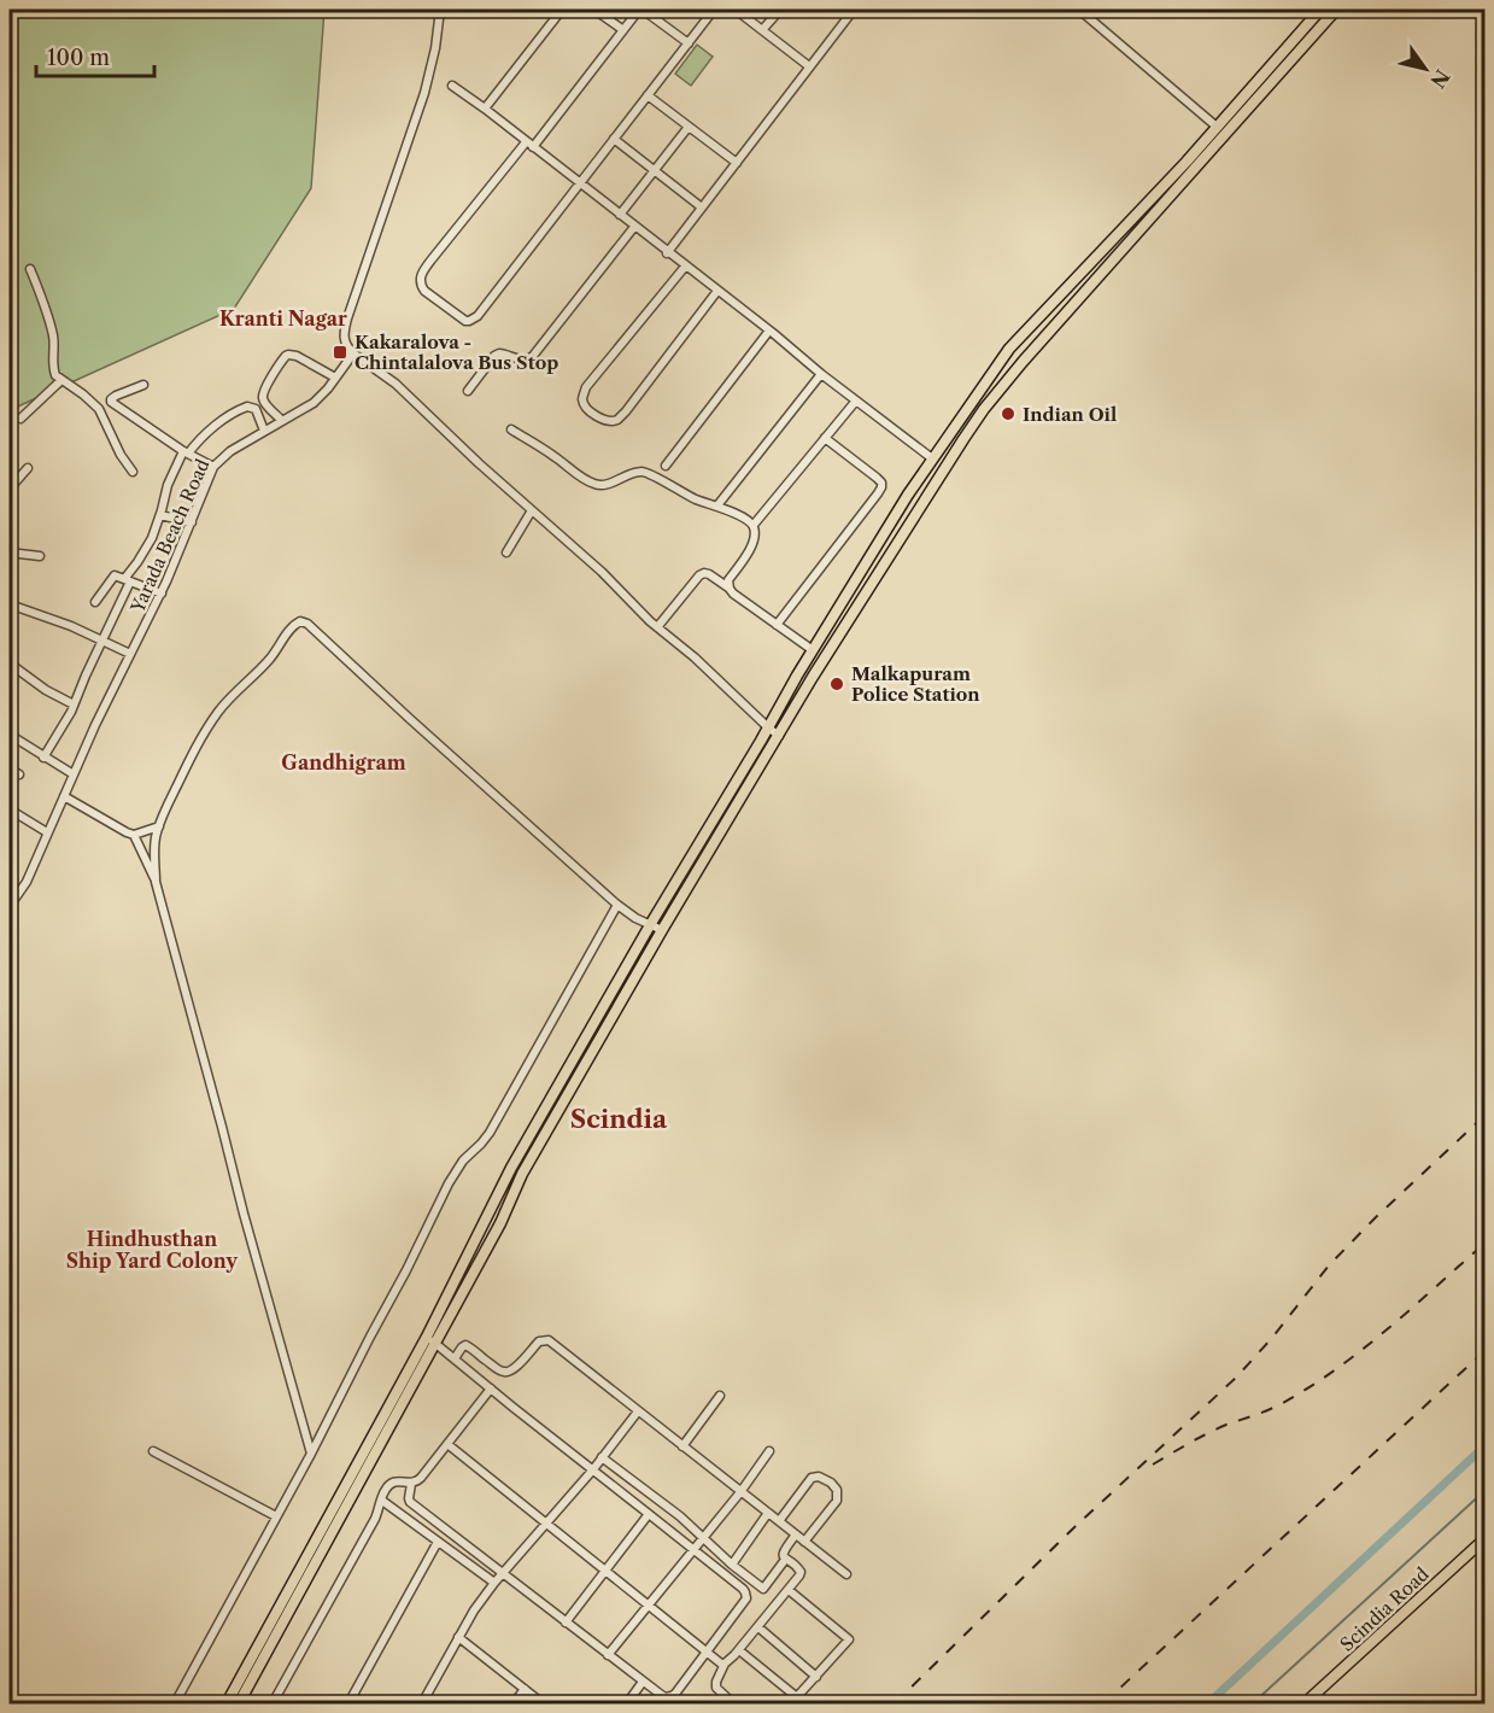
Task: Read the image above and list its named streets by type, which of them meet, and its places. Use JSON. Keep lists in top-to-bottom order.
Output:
{
  "streets": {
    "main road": ["Scindia Road"],
    "street": ["Yarada Beach Road"]
  },
  "districts": [
    "Kranti Nagar",
    "Gandhigram",
    "Scindia",
    "Hindhusthan Ship Yard Colony"
  ],
  "places": {
    "transit": ["Kakaralova - Chintalalova Bus Stop"],
    "other": ["Indian Oil", "Malkapuram Police Station"]
  },
  "scale_bar": "100 m",
  "north": "bottom right"
}
